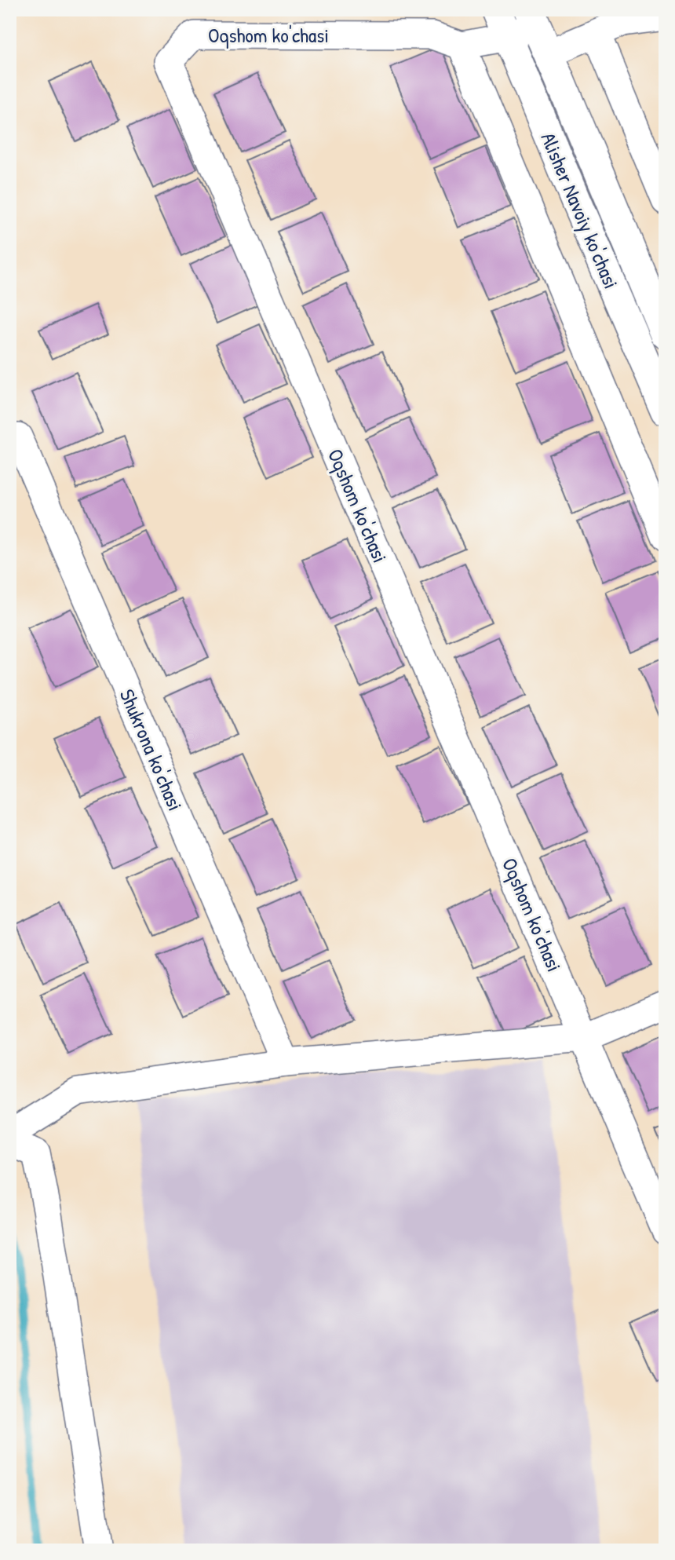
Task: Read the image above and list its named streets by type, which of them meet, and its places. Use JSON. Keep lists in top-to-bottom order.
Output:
{
  "streets": {
    "main road": ["Alisher Navoiy ko'chasi"],
    "street": ["Oqshom ko'chasi", "Shukrona ko'chasi"]
  }
}
